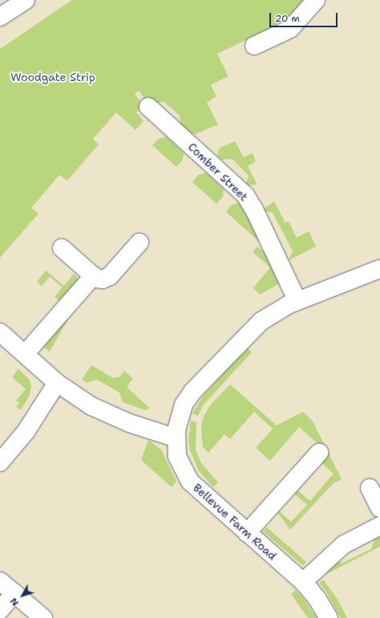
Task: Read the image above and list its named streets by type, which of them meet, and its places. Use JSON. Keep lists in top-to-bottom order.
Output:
{
  "streets": {
    "street": ["Comber Street", "Bellevue Farm Road"]
  },
  "crossings": [
    ["Comber Street", "Bellevue Farm Road"]
  ],
  "parks": ["Woodgate Strip"],
  "scale_bar": "20 m",
  "north": "bottom left"
}
